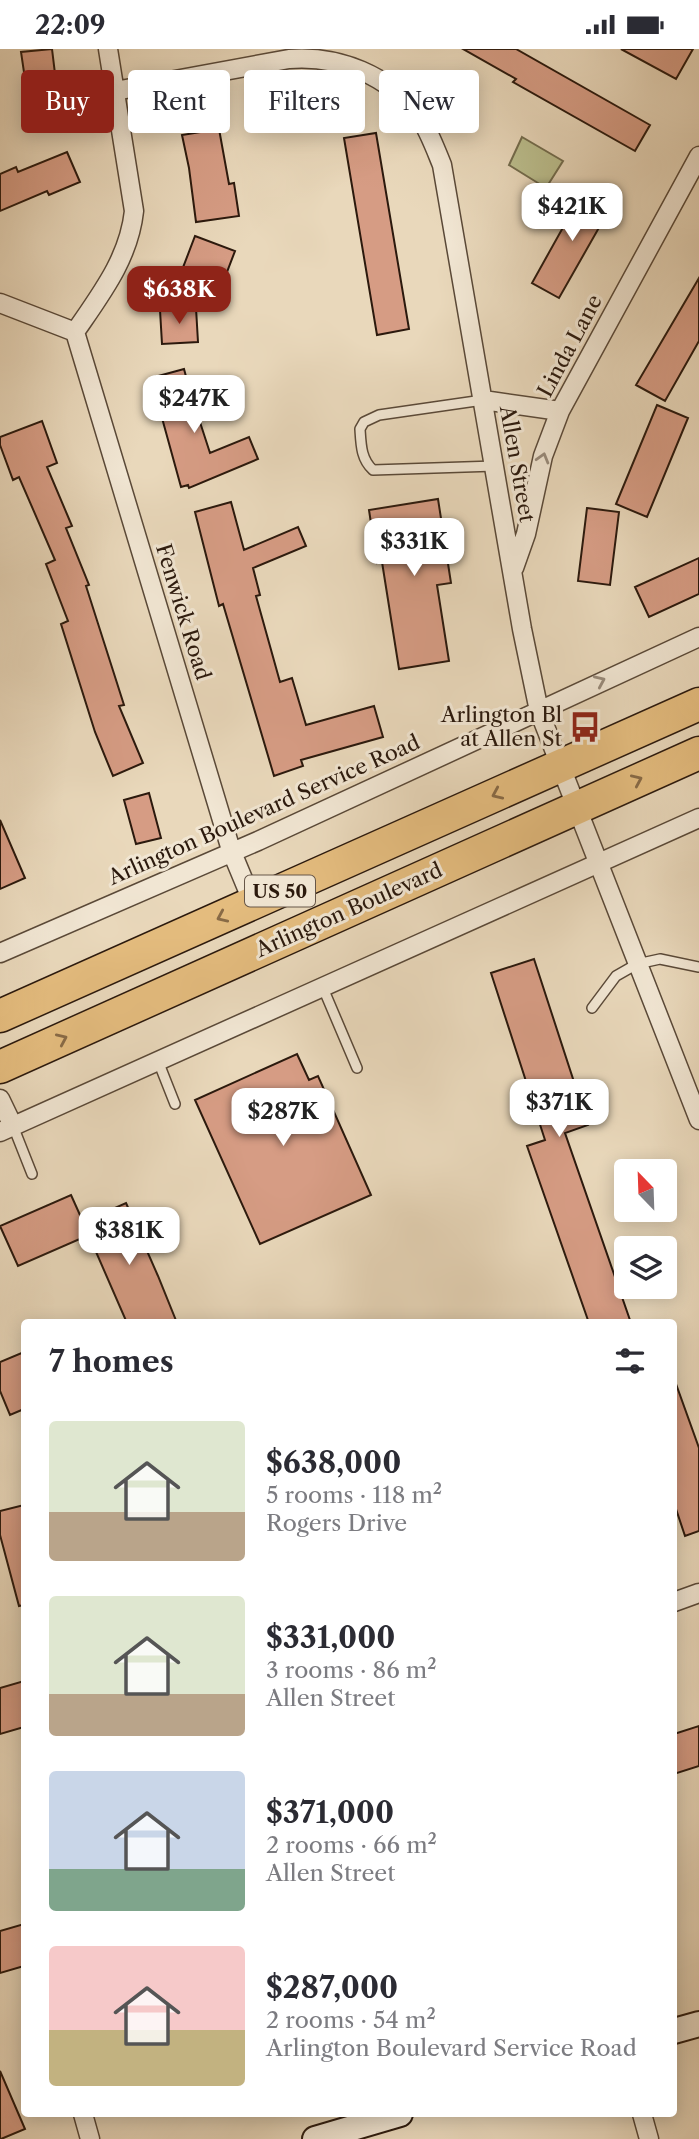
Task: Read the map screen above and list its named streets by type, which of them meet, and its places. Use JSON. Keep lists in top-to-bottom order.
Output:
{
  "streets": {
    "highway": ["US 50", "Arlington Boulevard"],
    "street": [
      "Linda Lane",
      "Allen Street",
      "Fenwick Road",
      "Arlington Boulevard Service Road"
    ]
  },
  "crossings": [
    ["Linda Lane", "Allen Street"],
    ["Allen Street", "Arlington Boulevard Service Road"],
    ["Allen Street", "US 50"],
    ["Allen Street", "Arlington Boulevard"],
    ["Fenwick Road", "Arlington Boulevard Service Road"],
    ["Fenwick Road", "US 50"]
  ],
  "one_way": ["Linda Lane"],
  "places": {
    "bus stop": ["Arlington Bl at Allen St"]
  },
  "north": "top left",
  "page": {
    "status": "22:09",
    "chip": [
      "Buy",
      "Rent",
      "Filters",
      "New"
    ],
    "price": [
      "$421K",
      "$638K",
      "$247K",
      "$331K",
      "$371K",
      "$287K",
      "$381K"
    ],
    "heading": "7 homes",
    "list": [
      {
        "name": "$638,000",
        "note": "5 rooms · 118 m² · Rogers Drive"
      },
      {
        "name": "$331,000",
        "note": "3 rooms · 86 m² · Allen Street"
      },
      {
        "name": "$371,000",
        "note": "2 rooms · 66 m² · Allen Street"
      },
      {
        "name": "$287,000",
        "note": "2 rooms · 54 m² · Arlington Boulevard Service Road"
      }
    ]
  }
}
